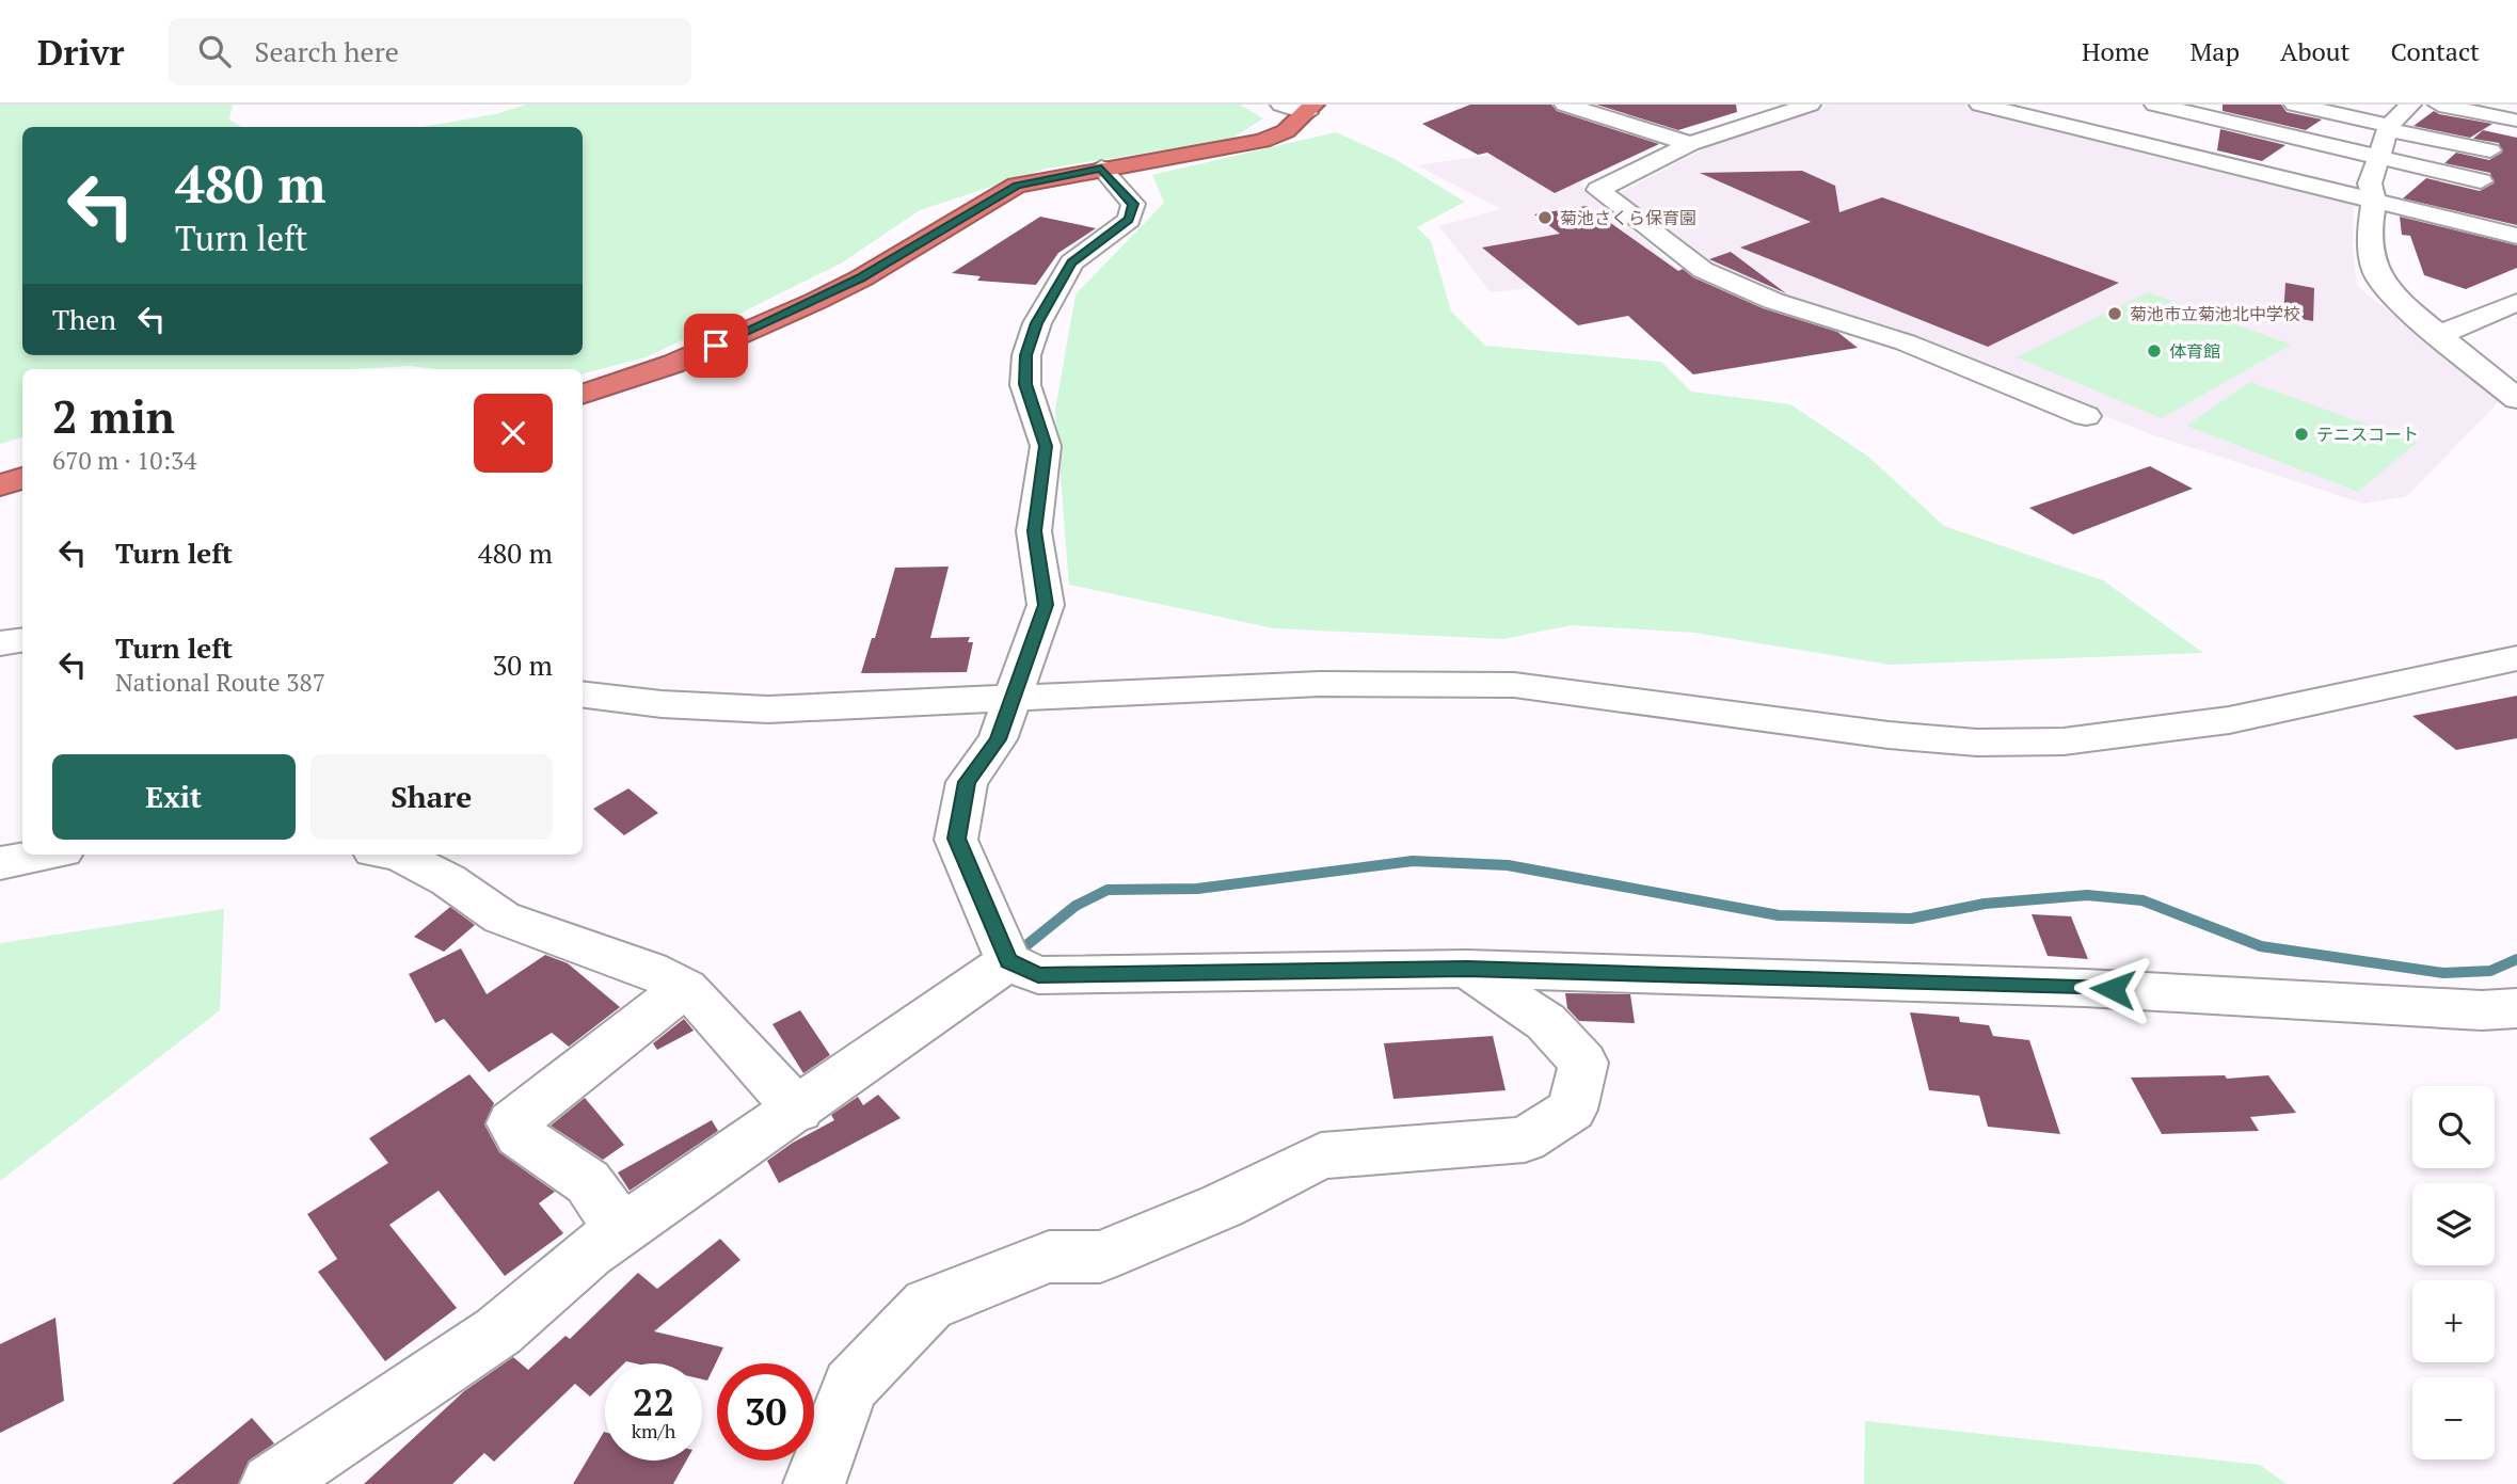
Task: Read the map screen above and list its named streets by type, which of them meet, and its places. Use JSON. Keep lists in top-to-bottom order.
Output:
{
  "places": [
    "菊池さくら保育園",
    "菊池市立菊池北中学校",
    "体育館",
    "テニスコート"
  ],
  "page": {
    "header": "Drivr",
    "search": "Search here",
    "nav": [
      "Home",
      "Map",
      "About",
      "Contact"
    ],
    "turn": ["480 m", "Turn left"],
    "then": "Then",
    "heading": ["2 min", "670 m · 10:34"],
    "list": [
      {
        "name": "Turn left",
        "value": "480 m"
      },
      {
        "name": "Turn left",
        "note": "National Route 387",
        "value": "30 m"
      }
    ],
    "buttons": ["Exit", "Share"],
    "map_buttons": ["+", "−"],
    "speed": "22 km/h",
    "limit": "30"
  }
}
